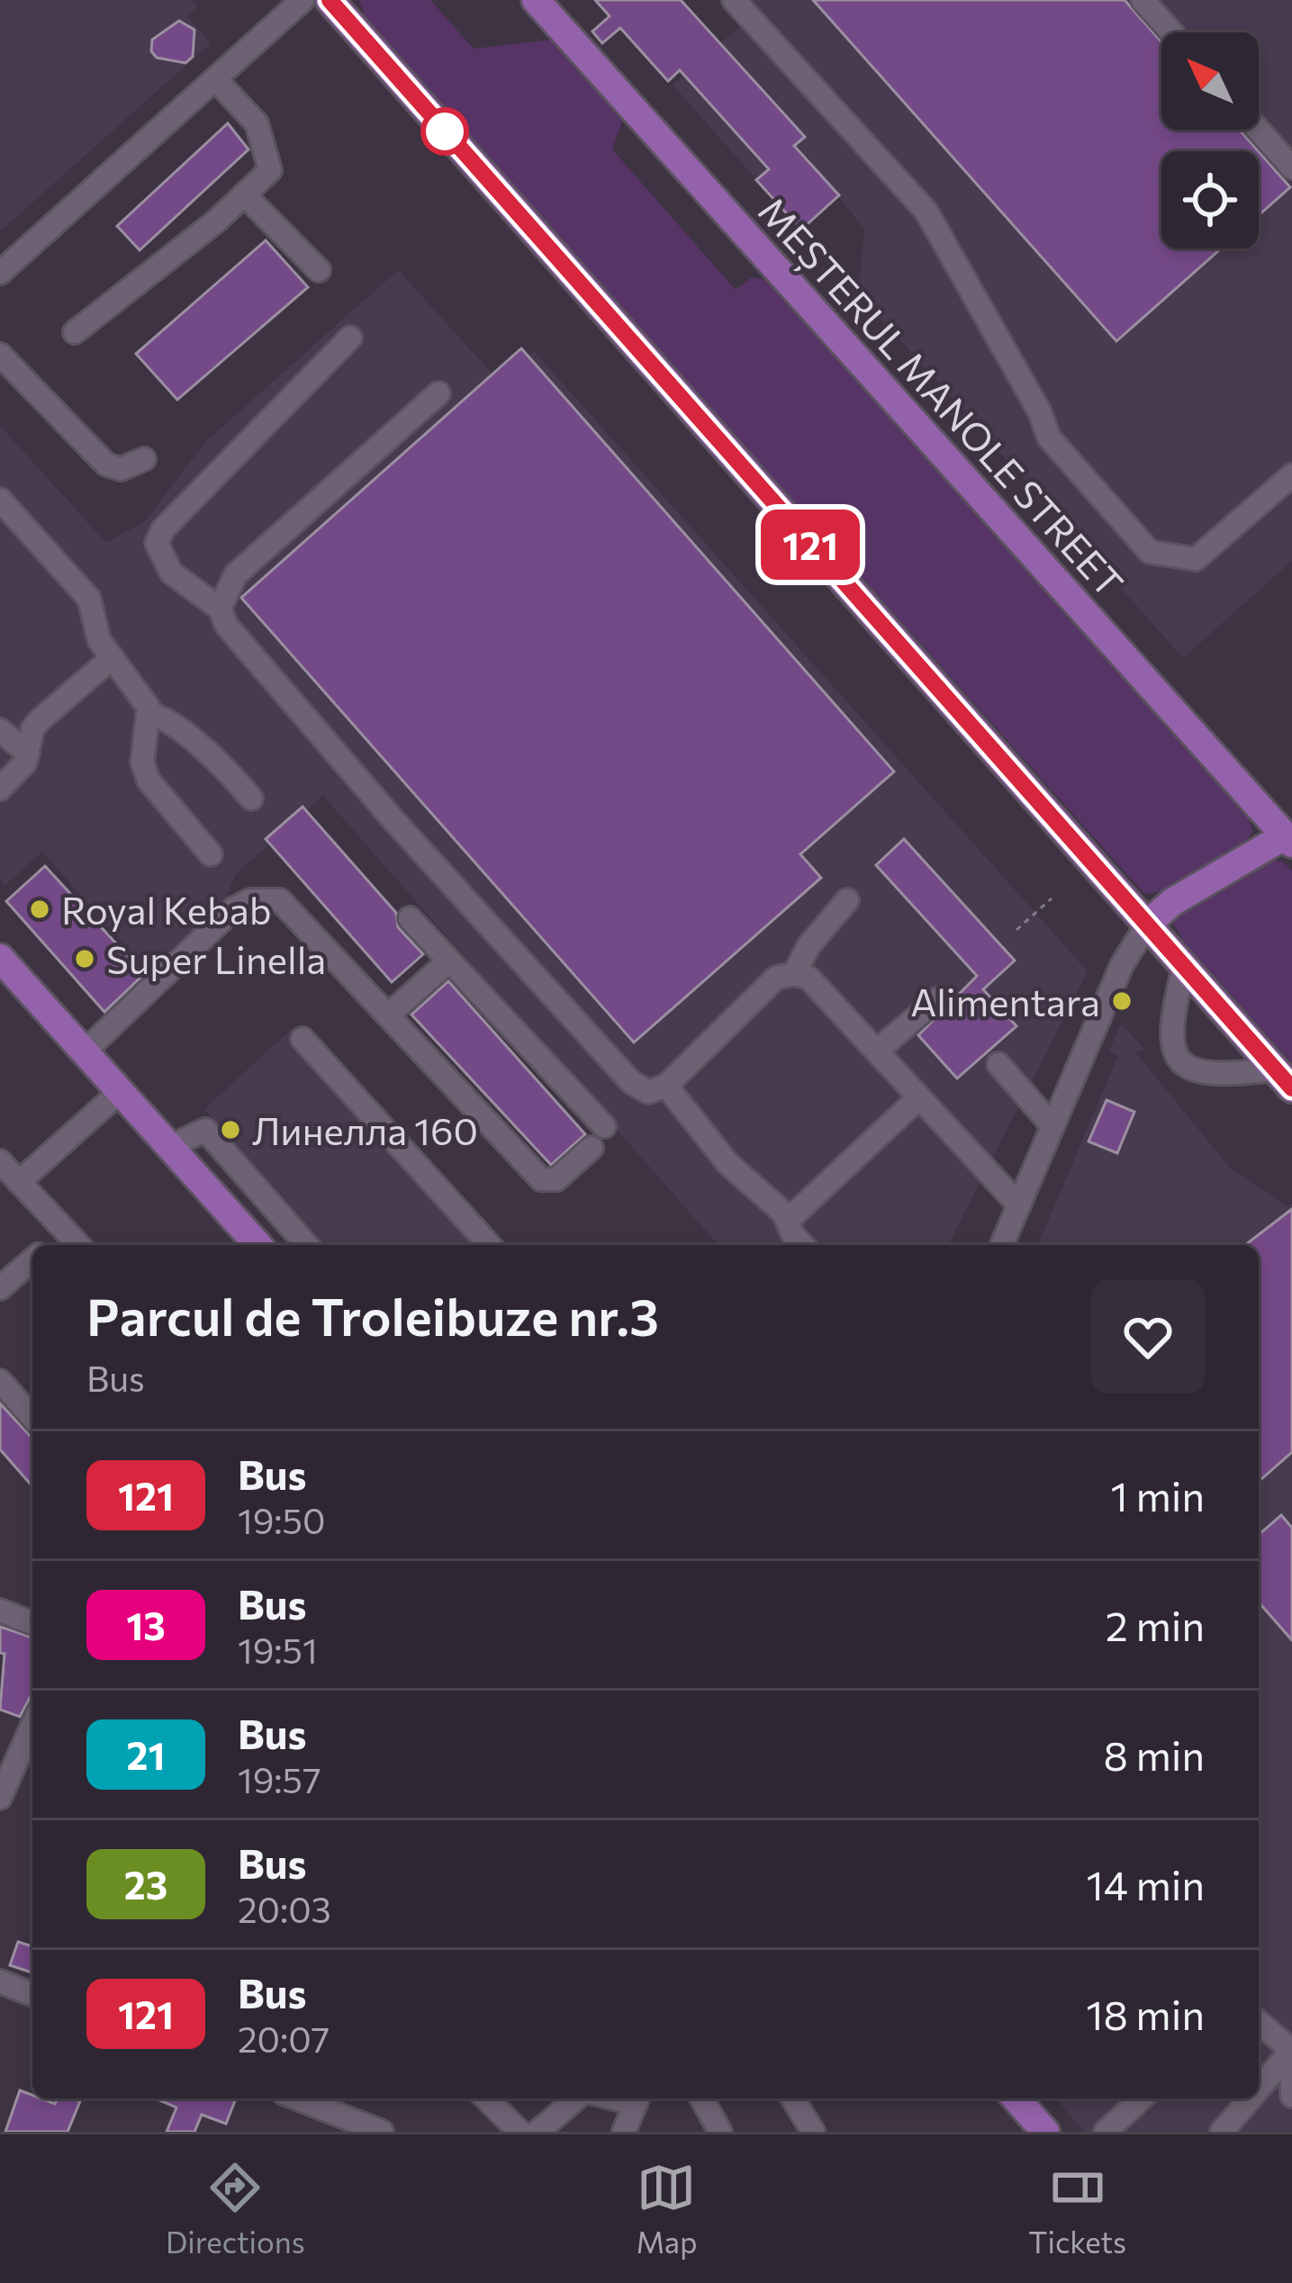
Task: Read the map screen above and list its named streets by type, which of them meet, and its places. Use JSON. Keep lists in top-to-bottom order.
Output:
{
  "streets": {
    "main road": ["MEȘTERUL MANOLE STREET"]
  },
  "places": [
    "Royal Kebab",
    "Super Linella",
    "Alimentara",
    "Линелла 160"
  ],
  "lines": ["bus line 121"],
  "north": "top left",
  "page": {
    "on_map": "121",
    "heading": ["Parcul de Troleibuze nr.3", "Bus"],
    "list": [
      {
        "mark": "121",
        "name": "Bus",
        "note": "19:50",
        "value": "1 min"
      },
      {
        "mark": "13",
        "name": "Bus",
        "note": "19:51",
        "value": "2 min"
      },
      {
        "mark": "21",
        "name": "Bus",
        "note": "19:57",
        "value": "8 min"
      },
      {
        "mark": "23",
        "name": "Bus",
        "note": "20:03",
        "value": "14 min"
      },
      {
        "mark": "121",
        "name": "Bus",
        "note": "20:07",
        "value": "18 min"
      }
    ],
    "tabs": ["Directions", "Map", "Tickets"]
  }
}
